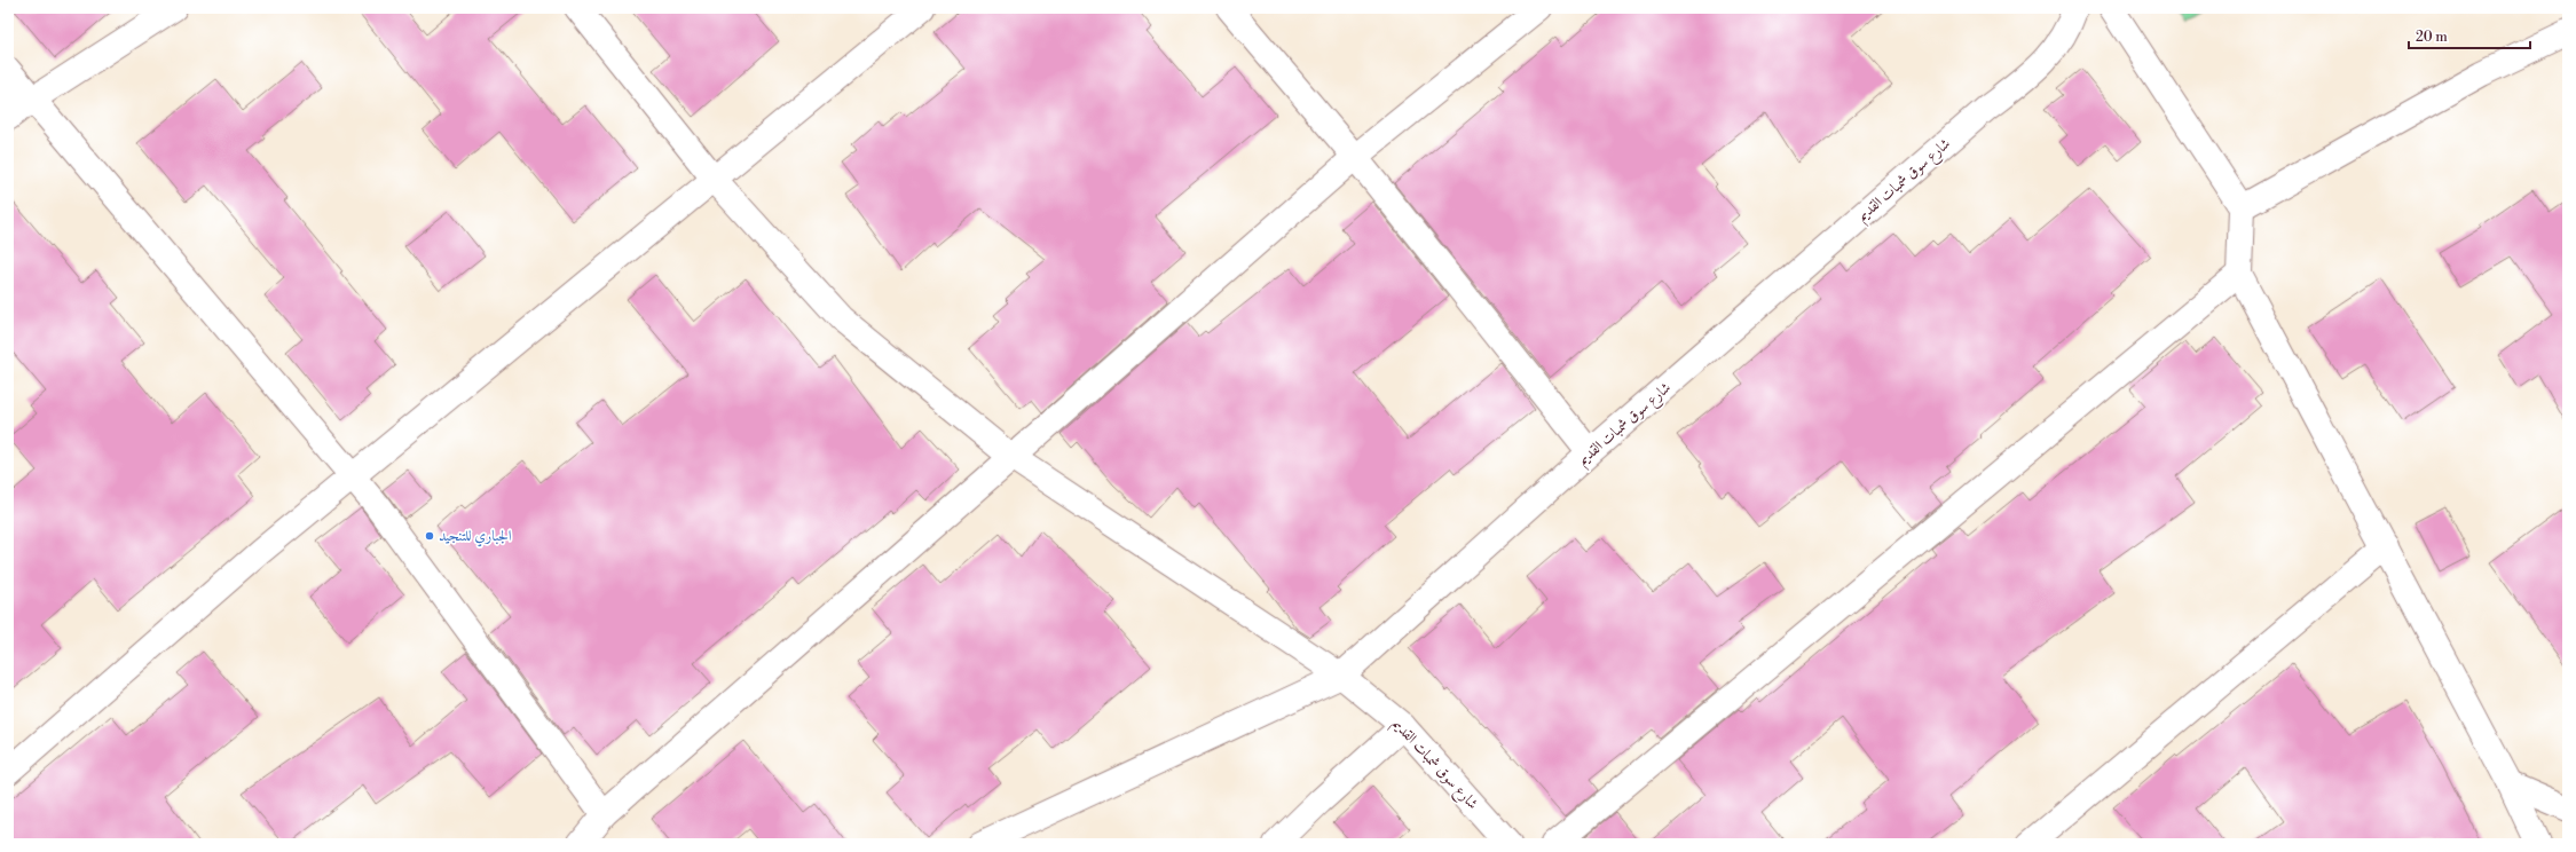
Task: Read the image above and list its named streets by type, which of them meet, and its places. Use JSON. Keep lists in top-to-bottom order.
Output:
{
  "streets": {
    "street": ["شارع سوق شمبات القديم"]
  },
  "places": ["الجباري للتنجيد"],
  "scale_bar": "20 m"
}
